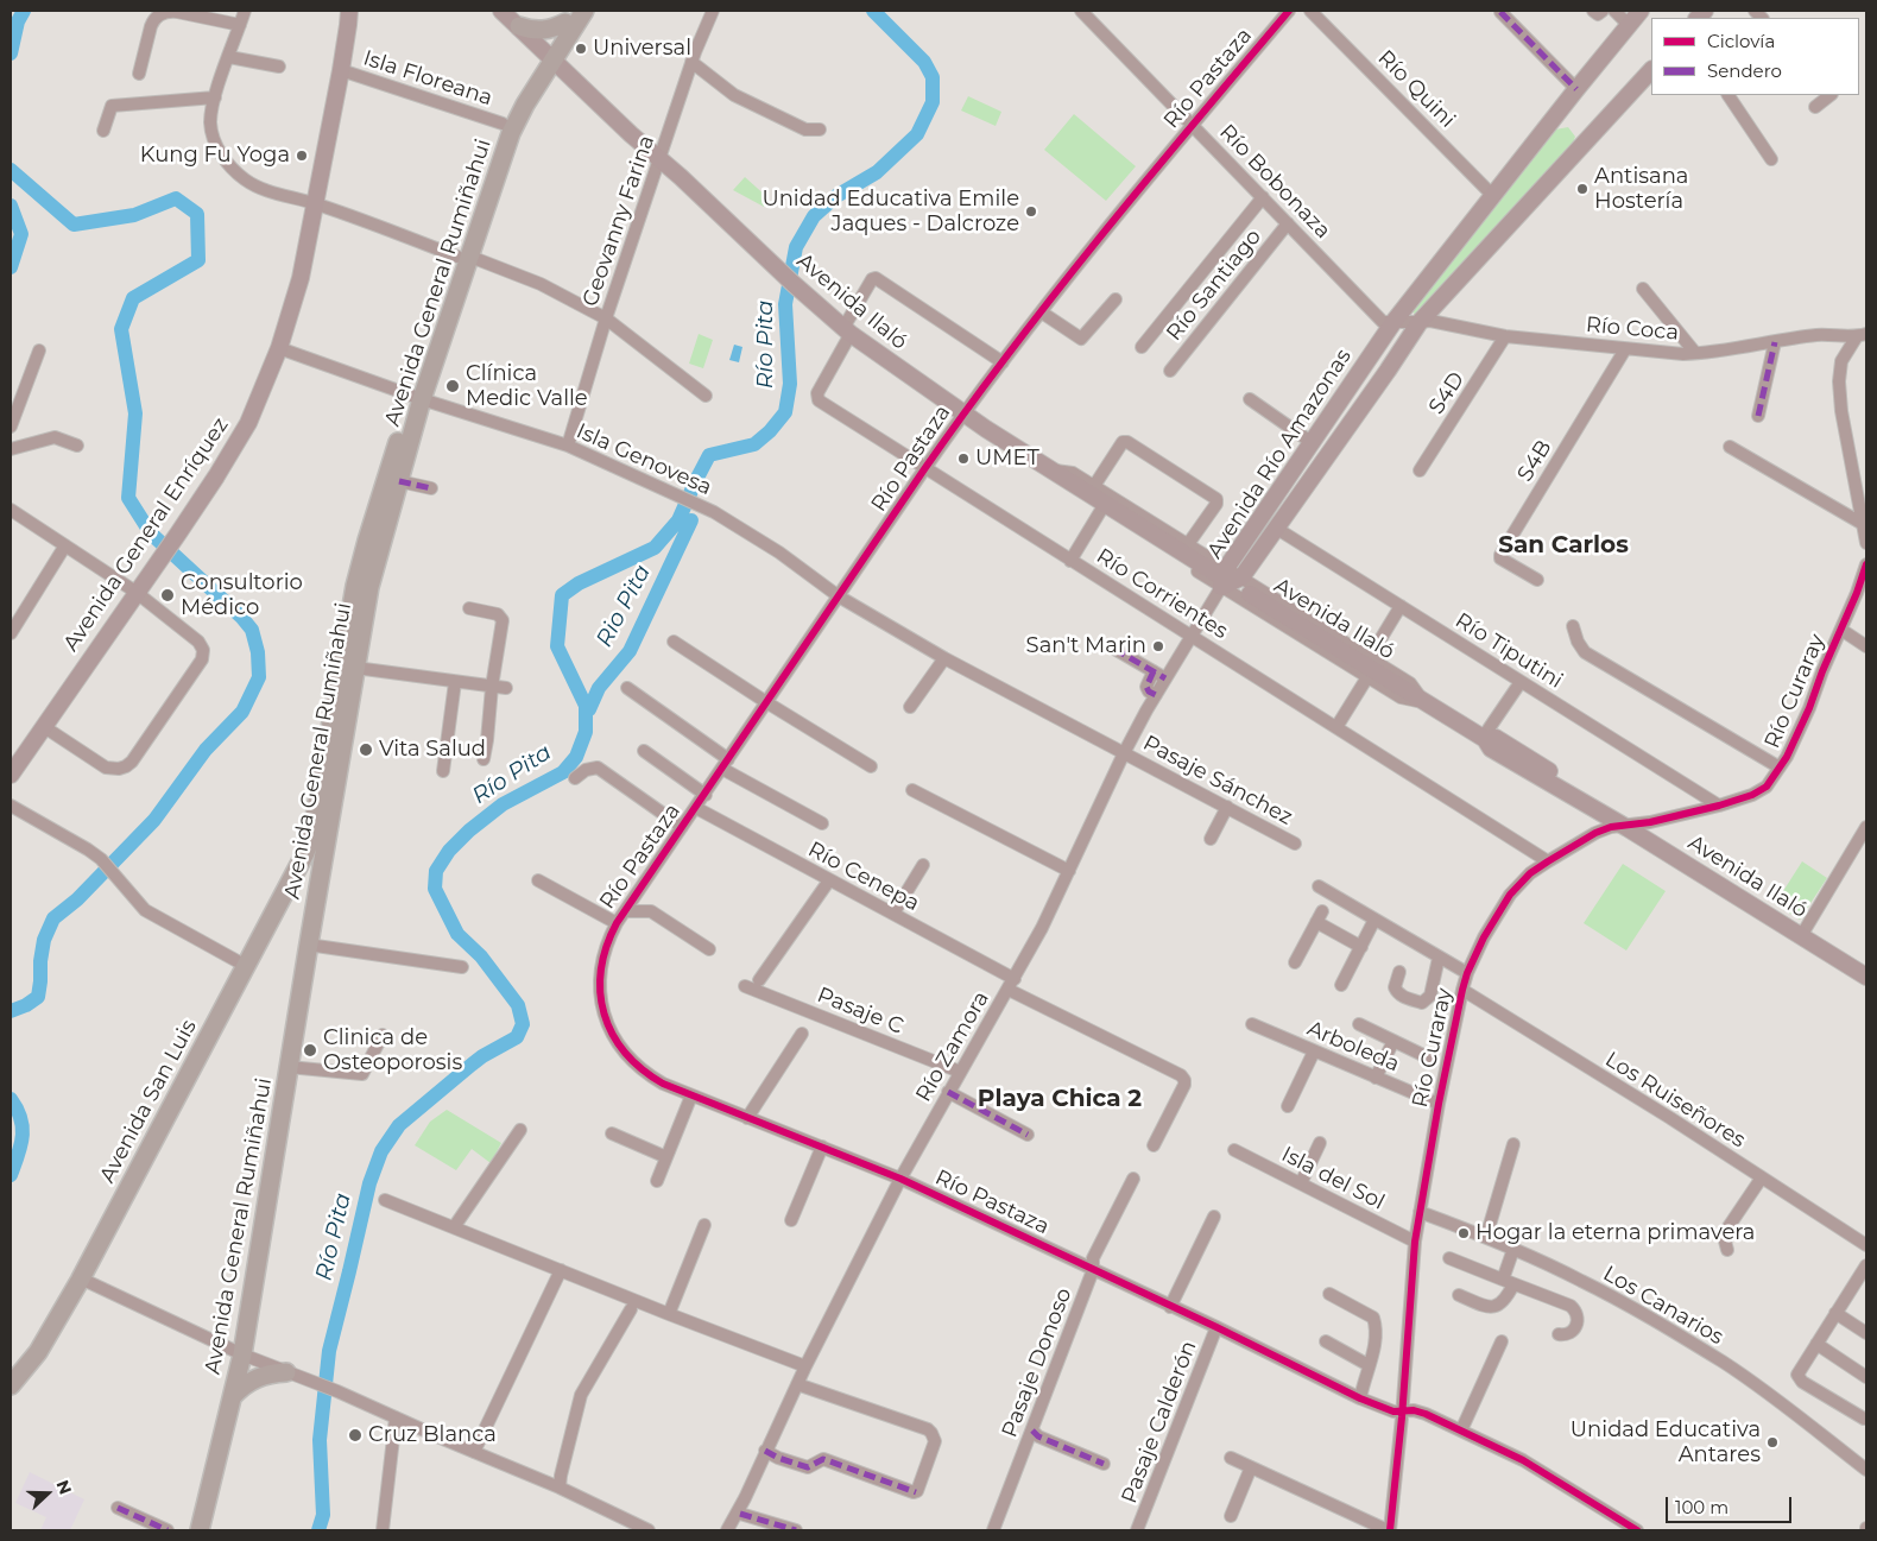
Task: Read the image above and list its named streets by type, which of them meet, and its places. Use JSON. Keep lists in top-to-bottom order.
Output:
{
  "streets": {
    "highway": ["Avenida General Rumiñahui", "Avenida San Luis"],
    "main road": ["Avenida Ilaló", "Avenida Río Amazonas", "Avenida General Enríquez"],
    "street": [
      "Isla Floreana",
      "Río Pastaza",
      "Río Quini",
      "Río Bobonaza",
      "Geovanny Farina",
      "Río Santiago",
      "Río Coca",
      "S4D",
      "Isla Genovesa",
      "S4B",
      "Río Corrientes",
      "Río Tiputini",
      "Río Curaray",
      "Pasaje Sánchez",
      "Río Cenepa",
      "Pasaje C",
      "Río Zamora",
      "Arboleda",
      "Los Ruiseñores",
      "Isla del Sol",
      "Los Canarios",
      "Pasaje Donoso",
      "Pasaje Calderón"
    ]
  },
  "crossings": [
    ["Isla Floreana", "Avenida General Rumiñahui"],
    ["Isla Floreana", "Avenida General Enríquez"],
    ["Río Pastaza", "Río Bobonaza"],
    ["Río Pastaza", "Avenida Ilaló"],
    ["Río Pastaza", "Isla Genovesa"],
    ["Río Pastaza", "Río Corrientes"],
    ["Río Pastaza", "Río Curaray"],
    ["Río Pastaza", "Río Cenepa"],
    ["Río Pastaza", "Río Zamora"],
    ["Río Pastaza", "Pasaje Donoso"],
    ["Río Pastaza", "Pasaje Calderón"],
    ["Río Quini", "Avenida Río Amazonas"],
    ["Río Bobonaza", "Río Santiago"],
    ["Río Bobonaza", "Río Coca"],
    ["Río Bobonaza", "Avenida Río Amazonas"],
    ["Geovanny Farina", "Avenida Ilaló"],
    ["Geovanny Farina", "Isla Genovesa"],
    ["Avenida General Rumiñahui", "Avenida Ilaló"],
    ["Avenida General Rumiñahui", "Isla Genovesa"],
    ["Avenida General Rumiñahui", "Avenida San Luis"],
    ["Avenida Ilaló", "Avenida Río Amazonas"],
    ["Avenida Ilaló", "Río Corrientes"],
    ["Avenida Ilaló", "Río Curaray"],
    ["Avenida Ilaló", "Río Zamora"],
    ["Río Coca", "S4D"],
    ["Río Coca", "Avenida Río Amazonas"],
    ["Río Coca", "S4B"],
    ["Avenida Río Amazonas", "Río Tiputini"],
    ["Avenida Río Amazonas", "Río Zamora"],
    ["Isla Genovesa", "Avenida General Enríquez"],
    ["Isla Genovesa", "Pasaje Sánchez"],
    ["Río Corrientes", "Río Curaray"],
    ["Río Corrientes", "Río Zamora"],
    ["Río Tiputini", "Río Curaray"],
    ["Río Curaray", "Arboleda"],
    ["Río Curaray", "Los Ruiseñores"],
    ["Río Curaray", "Isla del Sol"],
    ["Río Curaray", "Los Canarios"],
    ["Pasaje Sánchez", "Río Zamora"],
    ["Río Cenepa", "Río Zamora"],
    ["Pasaje C", "Río Zamora"]
  ],
  "districts": ["San Carlos", "Playa Chica 2"],
  "water": ["Río Pita", "Rio Pita"],
  "places": [
    "Universal",
    "Kung Fu Yoga",
    "Antisana Hostería",
    "Unidad Educativa Emile Jaques - Dalcroze",
    "Clínica Medic Valle",
    "UMET",
    "Consultorio Médico",
    "San't Marin",
    "Vita Salud",
    "Clinica de Osteoporosis",
    "Hogar la eterna primavera",
    "Cruz Blanca",
    "Unidad Educativa Antares"
  ],
  "legend": ["Ciclovía", "Sendero"],
  "scale_bar": "100 m",
  "north": "right"
}
